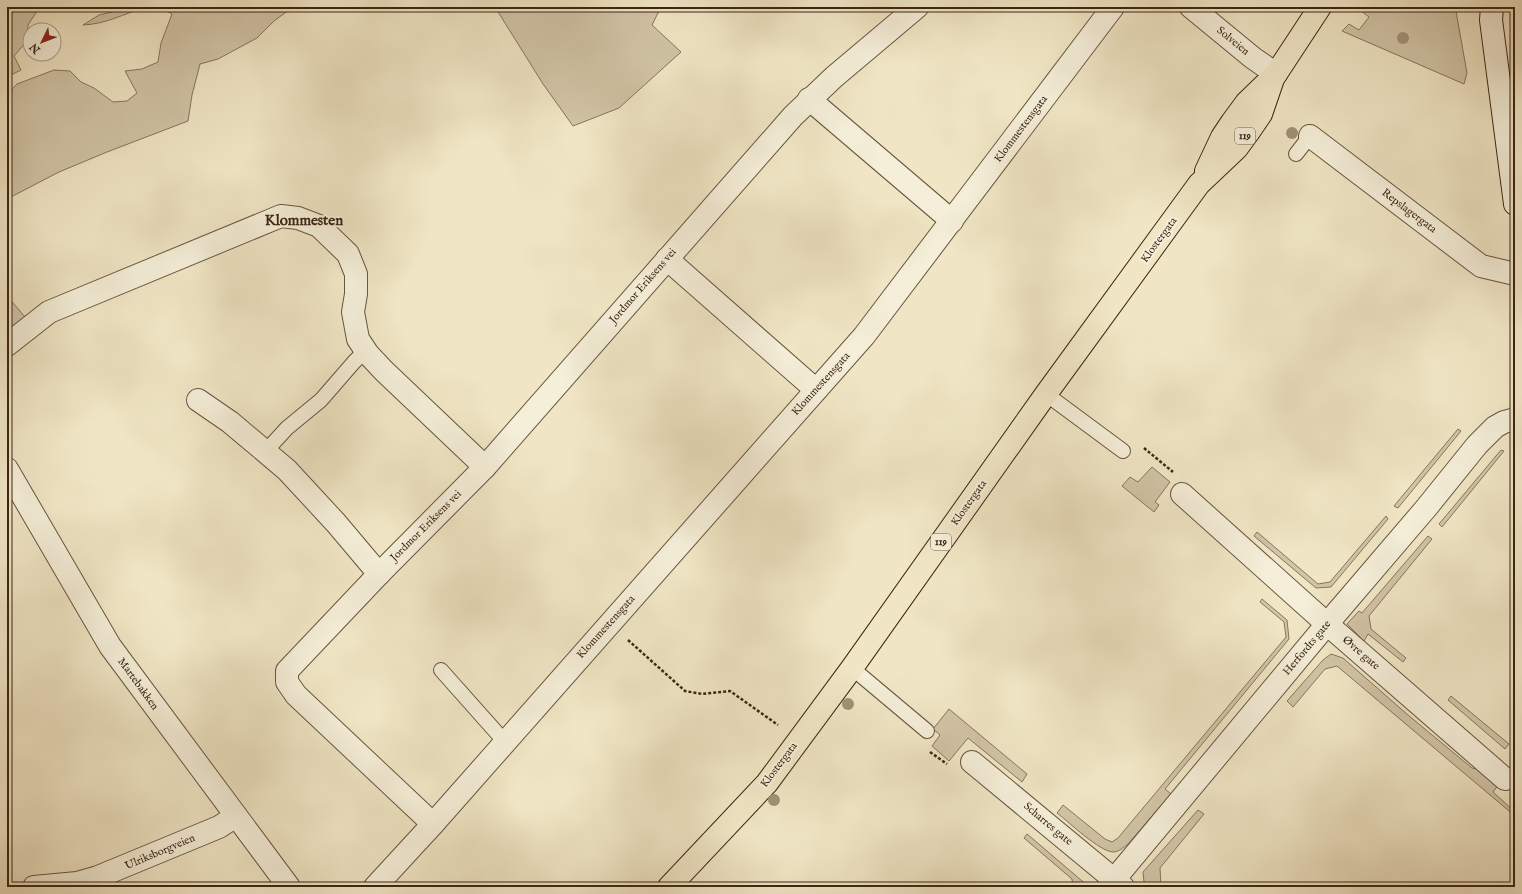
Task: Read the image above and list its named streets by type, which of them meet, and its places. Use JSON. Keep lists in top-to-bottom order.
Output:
{
  "streets": {
    "main road": ["119", "Klostergata"],
    "street": [
      "Solveien",
      "Klommestensgata",
      "Repslagergata",
      "Jordmor Eriksens vei",
      "Herfordts gate",
      "Øvre gate",
      "Martebakken",
      "Scharres gate",
      "Ulriksborgveien"
    ]
  },
  "crossings": [
    ["Solveien", "Klostergata"],
    ["Klommestensgata", "Jordmor Eriksens vei"],
    ["Herfordts gate", "Øvre gate"],
    ["Herfordts gate", "Scharres gate"],
    ["Martebakken", "Ulriksborgveien"]
  ],
  "districts": ["Klommesten"],
  "north": "bottom left"
}
